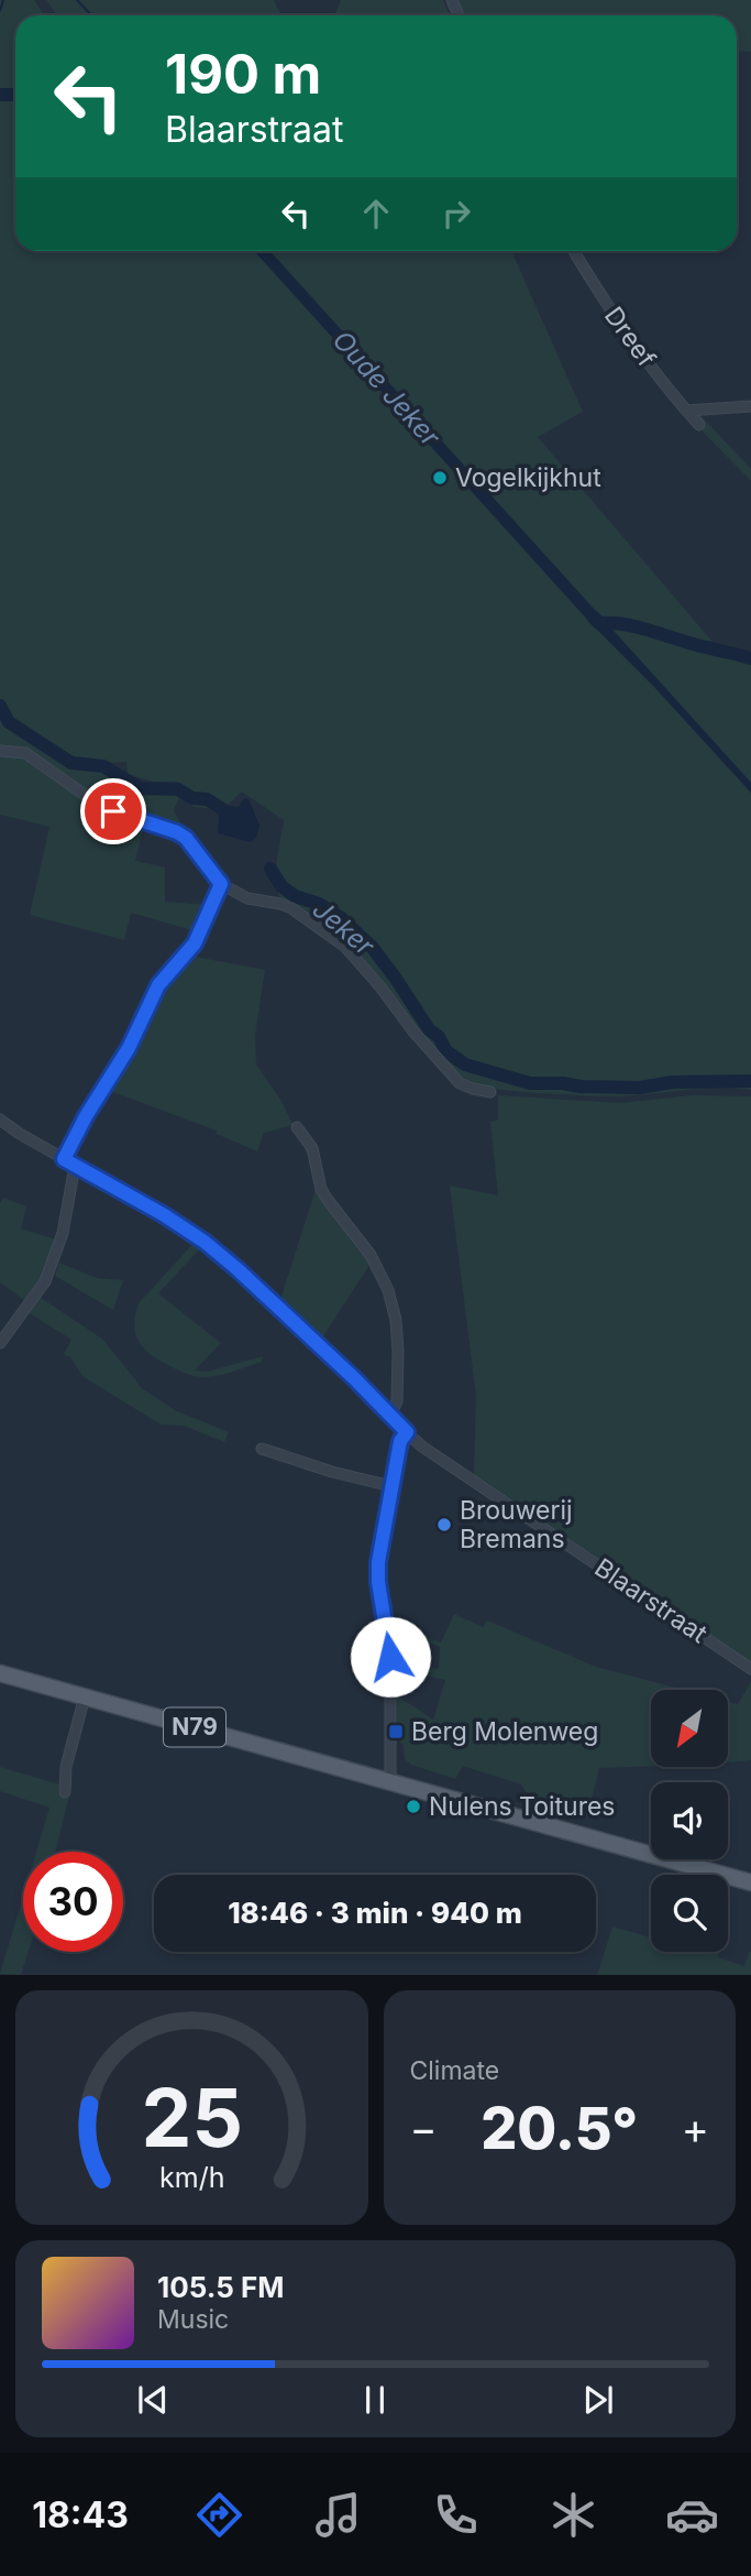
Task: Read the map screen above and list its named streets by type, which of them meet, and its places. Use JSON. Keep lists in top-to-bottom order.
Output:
{
  "streets": {
    "main road": ["N79"],
    "street": ["Dreef", "Blaarstraat"]
  },
  "water": ["Oude Jeker", "Jeker"],
  "places": {
    "other": ["Vogelkijkhut", "Brouwerij Bremans", "Nulens Toitures"],
    "transit": ["Berg Molenweg"]
  },
  "north": "bottom left",
  "page": {
    "turn": ["190 m", "Blaarstraat"],
    "limit": "30",
    "trip": "18:46 · 3 min · 940 m",
    "tile": "Climate",
    "heat": ["−", "20.5°", "+"],
    "song": ["105.5 FM", "Music"],
    "tabs": "18:43",
    "gauge": ["25", "km/h"]
  }
}
